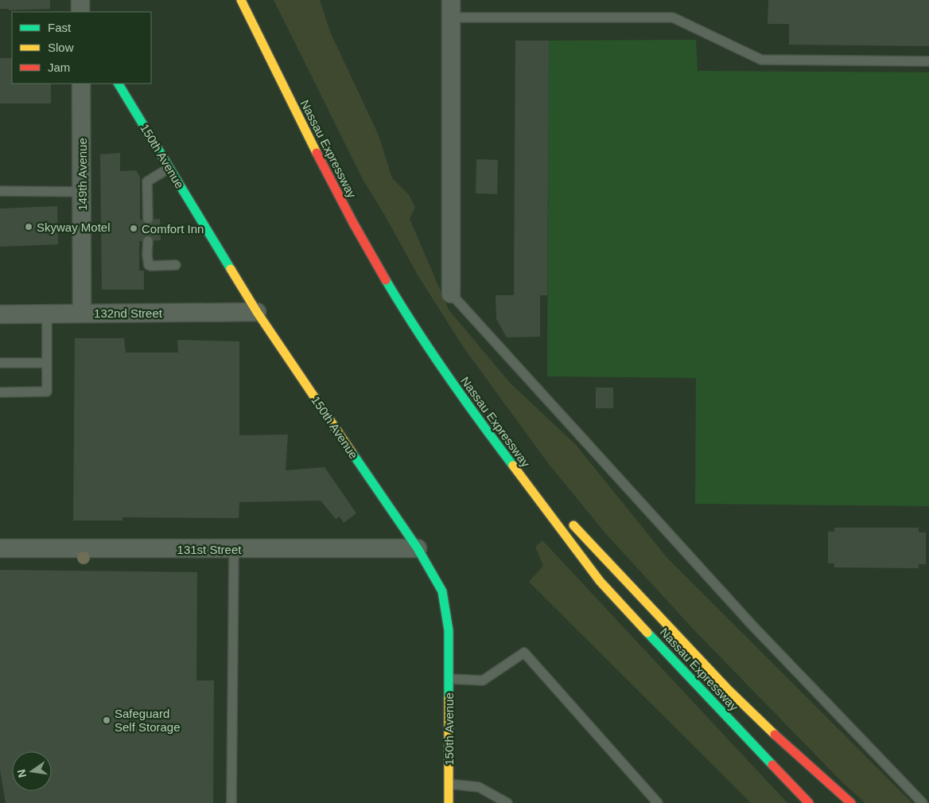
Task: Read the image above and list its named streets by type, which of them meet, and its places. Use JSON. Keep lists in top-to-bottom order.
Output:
{
  "streets": {
    "main road": ["Nassau Expressway", "150th Avenue"],
    "street": ["149th Avenue", "132nd Street", "131st Street"]
  },
  "crossings": [
    ["150th Avenue", "132nd Street"],
    ["150th Avenue", "131st Street"],
    ["149th Avenue", "132nd Street"]
  ],
  "places": ["Skyway Motel", "Comfort Inn", "Safeguard Self Storage"],
  "legend": ["Fast", "Slow", "Jam"],
  "north": "left"
}
